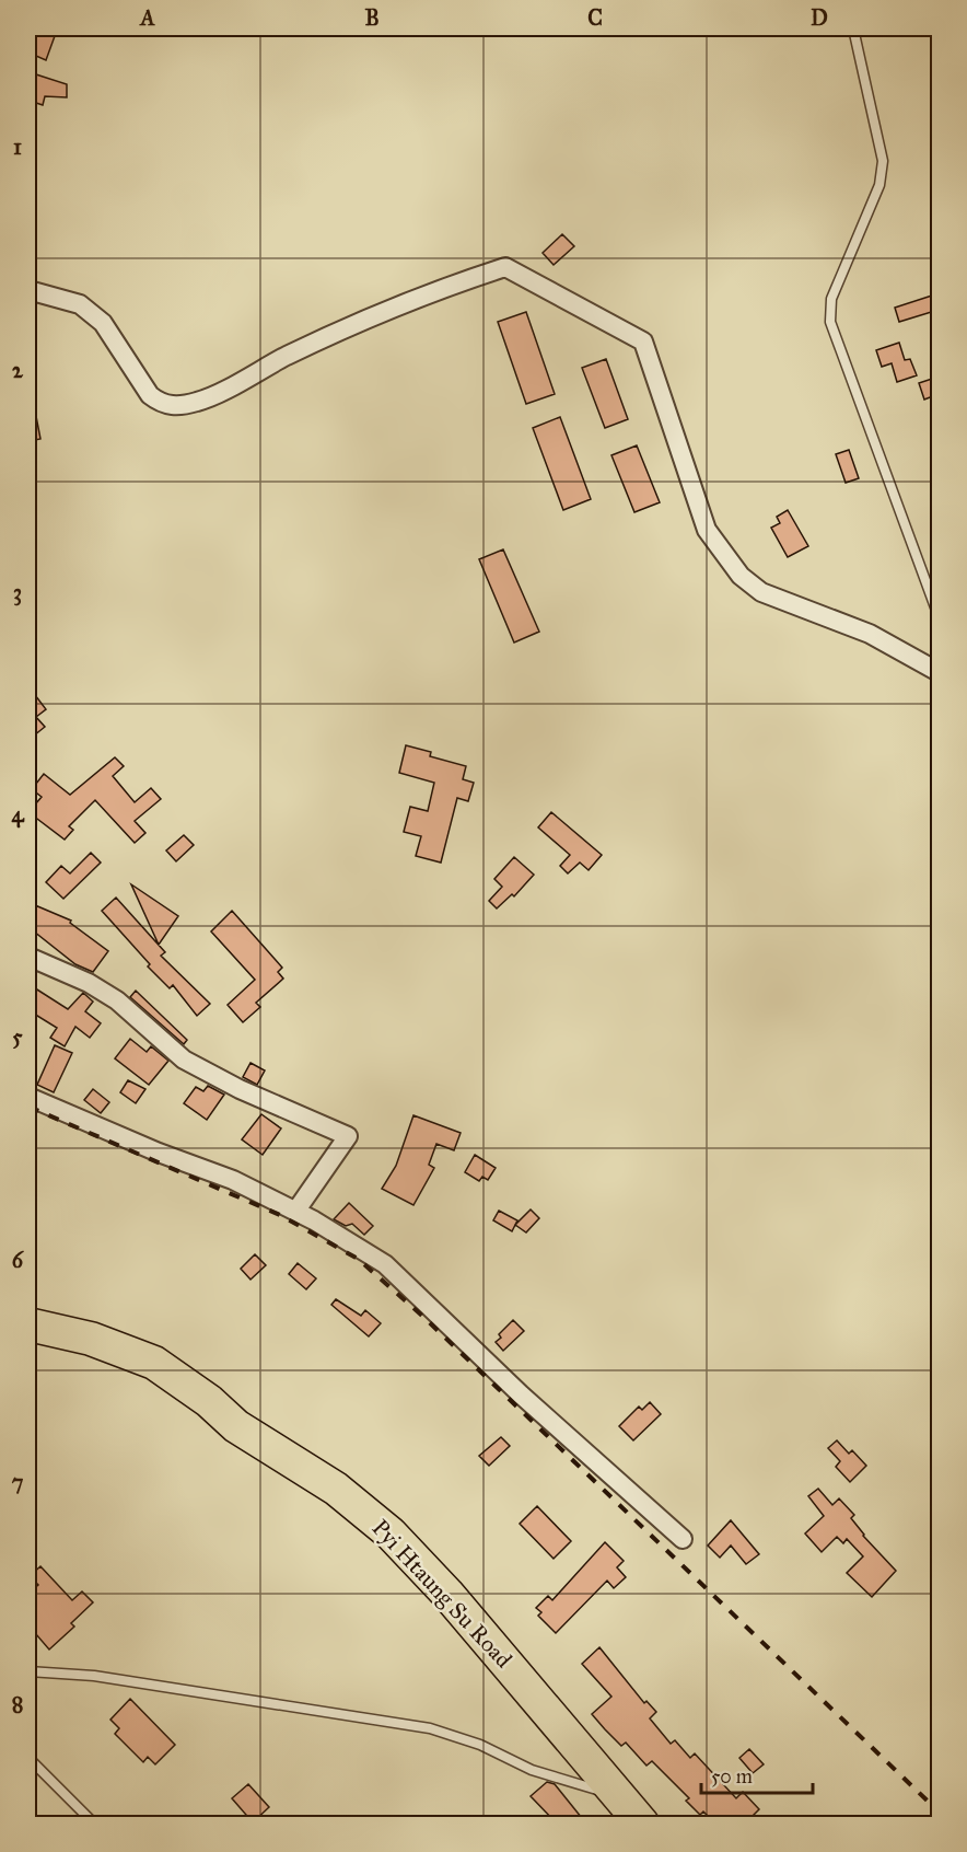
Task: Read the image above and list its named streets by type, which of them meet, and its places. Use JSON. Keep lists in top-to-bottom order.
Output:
{
  "streets": {
    "highway": ["Pyi Htaung Su Road"]
  },
  "scale_bar": "50 m",
  "grid": {
    "columns": [
      "A",
      "B",
      "C",
      "D"
    ],
    "rows": [
      "1",
      "2",
      "3",
      "4",
      "5",
      "6",
      "7",
      "8"
    ]
  }
}
